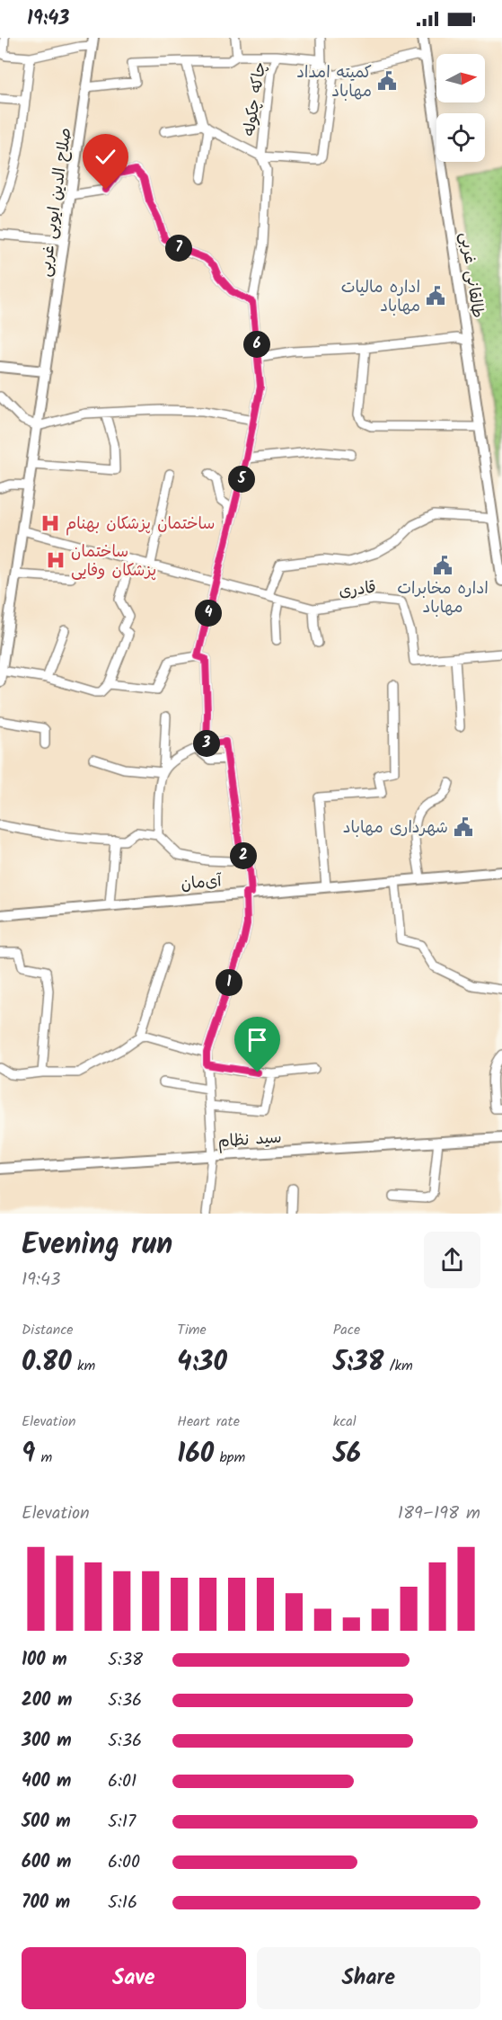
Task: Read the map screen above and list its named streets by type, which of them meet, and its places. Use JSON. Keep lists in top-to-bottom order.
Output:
{
  "streets": {
    "street": [
      "چاکه چکوله",
      "صلاح الدین ایوبی غربی",
      "طالقانی غربی",
      "قادری",
      "آی‌مان",
      "سید نظام"
    ]
  },
  "crossings": [
    ["چاکه چکوله", "صلاح الدین ایوبی غربی"],
    ["صلاح الدین ایوبی غربی", "قادری"]
  ],
  "places": {
    "public building": [
      "کمیته امداد مهاباد",
      "اداره مالیات مهاباد",
      "اداره مخابرات مهاباد",
      "شهرداری مهاباد"
    ],
    "hospital": ["ساختمان پزشکان بهنام", "ساختمان پزشکان وفایی"]
  },
  "north": "right",
  "page": {
    "status": "19:43",
    "pins": [
      "7",
      "6",
      "5",
      "4",
      "3",
      "2",
      "1"
    ],
    "heading": ["Evening run", "19:43"],
    "stats": [
      ["Distance", "0.80 km"],
      ["Time", "4:30"],
      ["Pace", "5:38 /km"],
      ["Elevation", "9 m"],
      ["Heart rate", "160 bpm"],
      ["kcal", "56"]
    ],
    "chart": ["Elevation", "189–198 m"],
    "list": [
      {
        "name": "100 m",
        "note": "5:38"
      },
      {
        "name": "200 m",
        "note": "5:36"
      },
      {
        "name": "300 m",
        "note": "5:36"
      },
      {
        "name": "400 m",
        "note": "6:01"
      },
      {
        "name": "500 m",
        "note": "5:17"
      },
      {
        "name": "600 m",
        "note": "6:00"
      },
      {
        "name": "700 m",
        "note": "5:16"
      }
    ],
    "buttons": ["Save", "Share"]
  }
}
